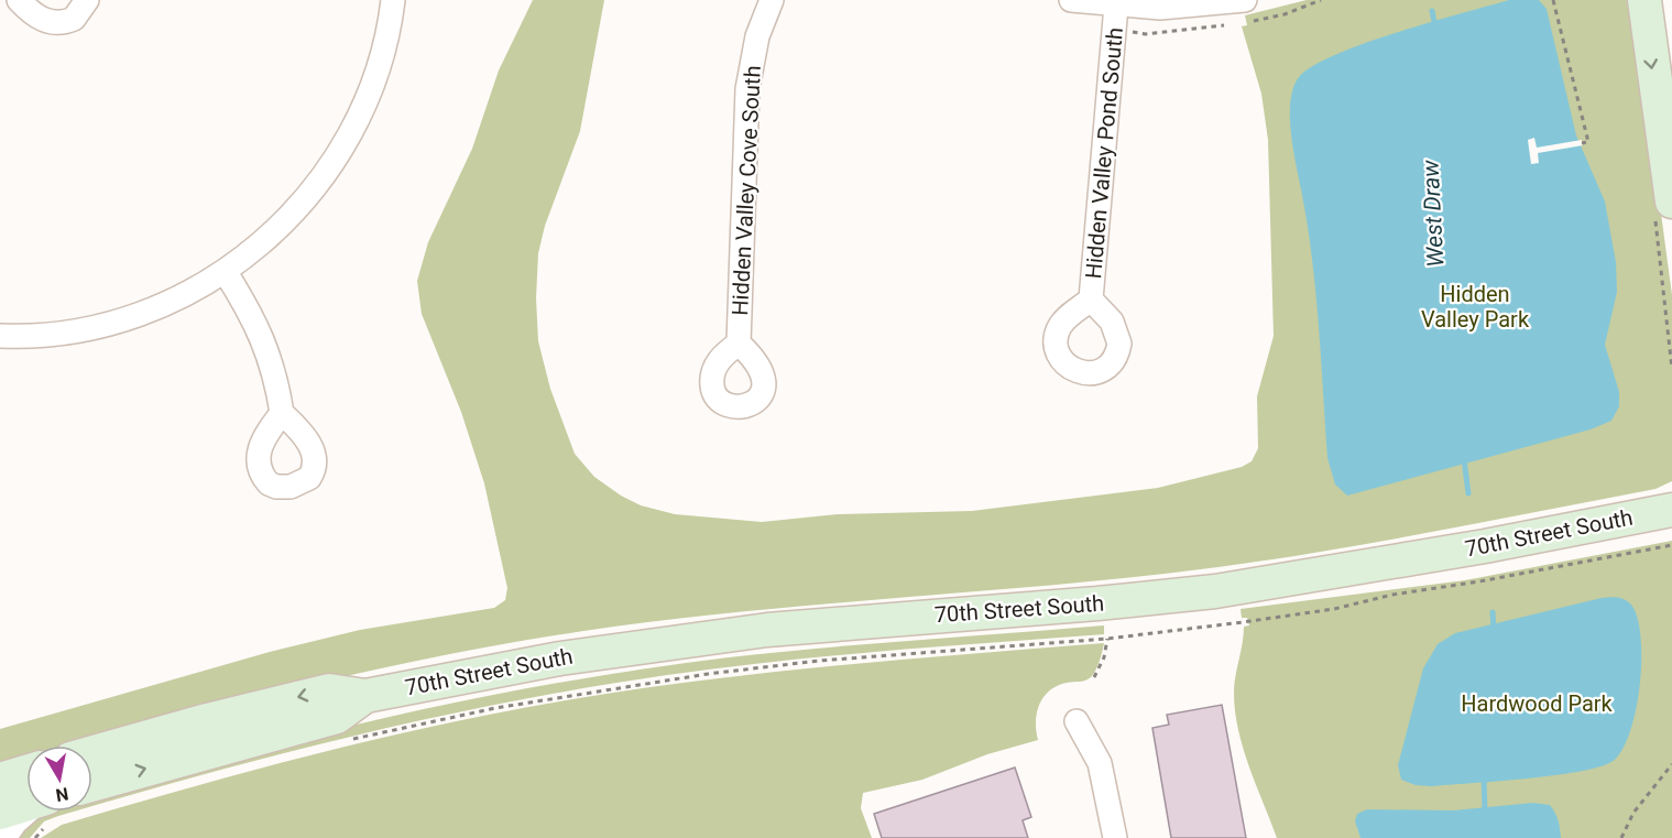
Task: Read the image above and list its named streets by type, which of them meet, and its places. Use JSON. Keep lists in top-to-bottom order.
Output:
{
  "streets": {
    "main road": ["70th Street South"],
    "street": ["Hidden Valley Pond South", "Hidden Valley Cove South"]
  },
  "water": ["West Draw"],
  "parks": ["Hidden Valley Park", "Hardwood Park"],
  "north": "bottom"
}
